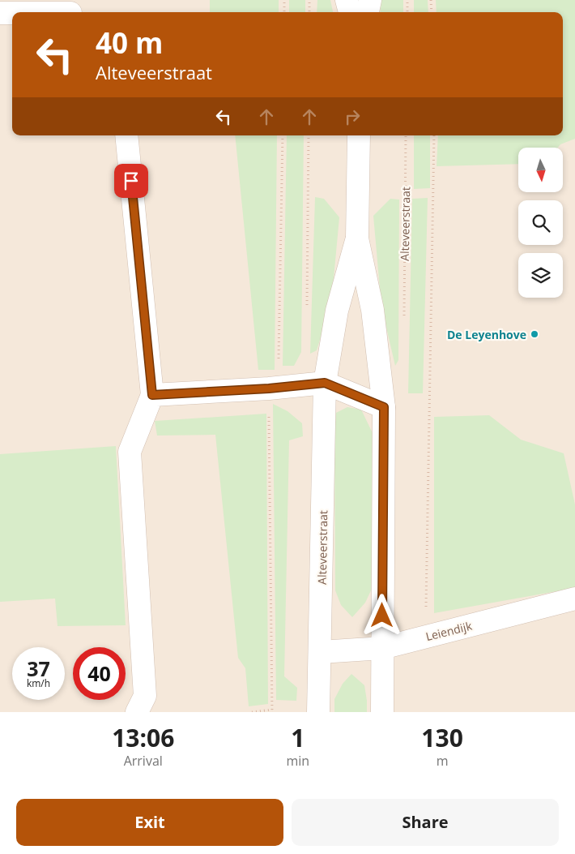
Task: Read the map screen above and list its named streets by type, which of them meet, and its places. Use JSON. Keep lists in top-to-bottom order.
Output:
{
  "streets": {
    "street": ["Alteveerstraat", "Leiendijk"]
  },
  "crossings": [
    ["Alteveerstraat", "Leiendijk"]
  ],
  "places": ["De Leyenhove"],
  "north": "bottom",
  "page": {
    "turn": ["40 m", "Alteveerstraat"],
    "speed": "37 km/h",
    "limit": "40",
    "eta": [
      "13:06",
      "Arrival",
      "1",
      "min",
      "130",
      "m"
    ],
    "buttons": ["Exit", "Share"]
  }
}
